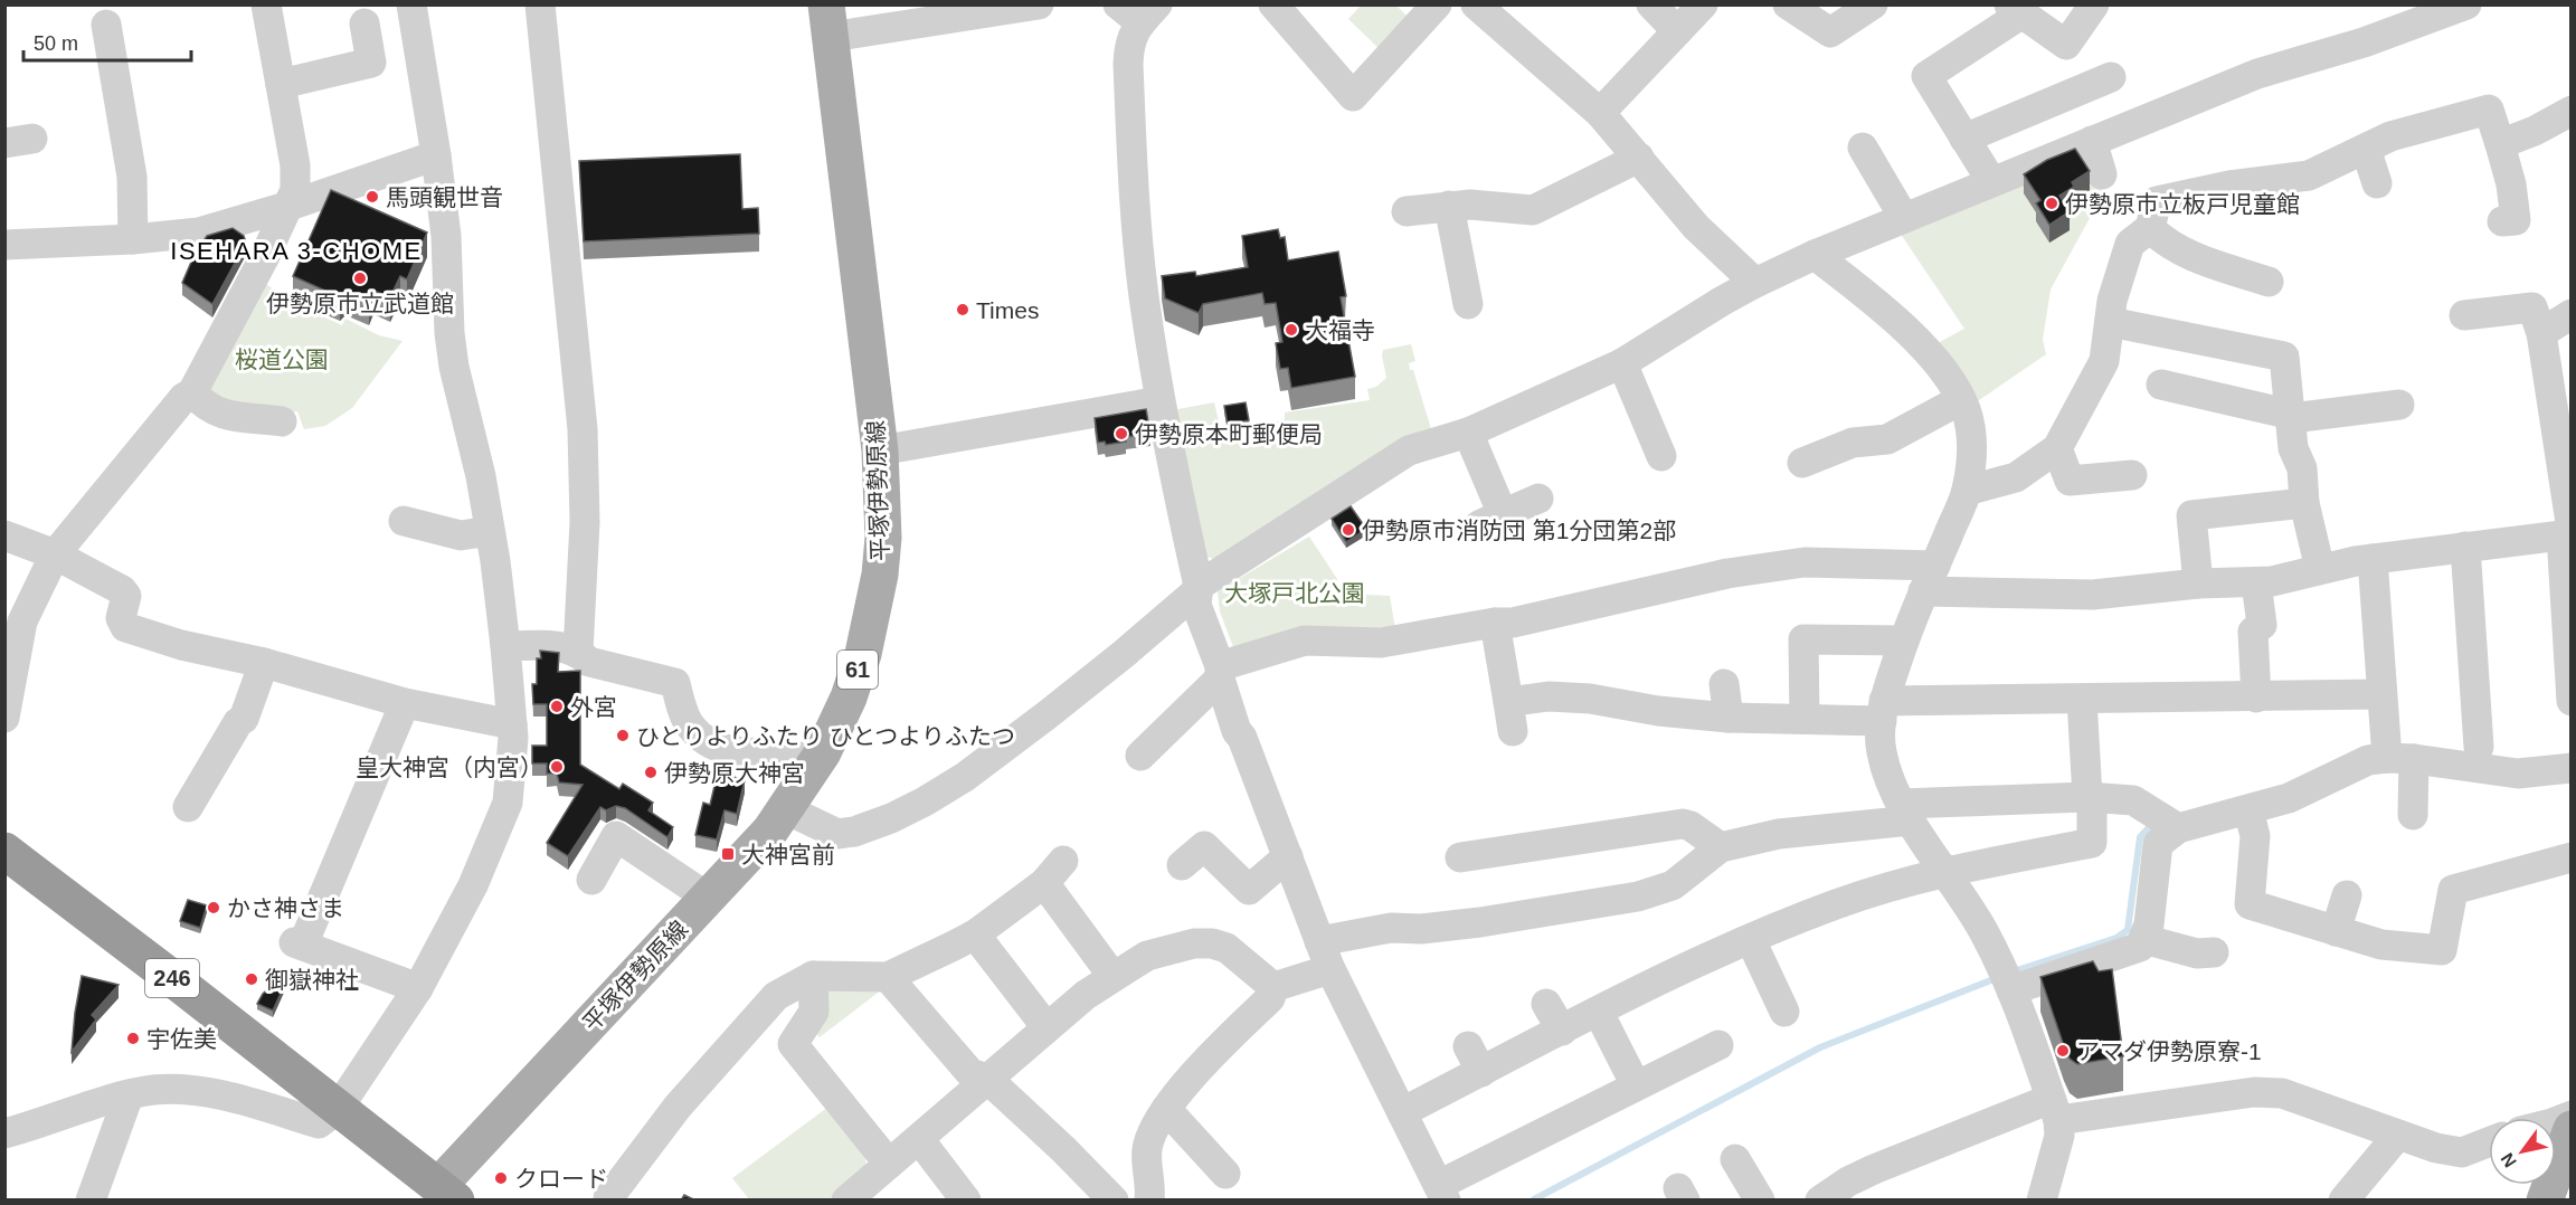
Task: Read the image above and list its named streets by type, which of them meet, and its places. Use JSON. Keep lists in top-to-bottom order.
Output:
{
  "streets": {
    "highway": ["246"],
    "main road": ["平塚伊勢原線", "61"]
  },
  "crossings": [
    ["平塚伊勢原線", "246"]
  ],
  "districts": ["ISEHARA 3-CHOME"],
  "parks": ["桜道公園", "大塚戸北公園"],
  "places": {
    "other": [
      "馬頭観世音",
      "伊勢原市立板戸児童館",
      "伊勢原市立武道館",
      "Times",
      "大福寺",
      "伊勢原本町郵便局",
      "伊勢原市消防団 第1分団第2部",
      "外宮",
      "ひとりよりふたり ひとつよりふたつ",
      "皇大神宮（内宮）",
      "伊勢原大神宮",
      "かさ神さま",
      "御嶽神社",
      "宇佐美",
      "アマダ伊勢原寮-1",
      "クロード"
    ],
    "transit": ["大神宮前"]
  },
  "scale_bar": "50 m",
  "north": "bottom left"
}
